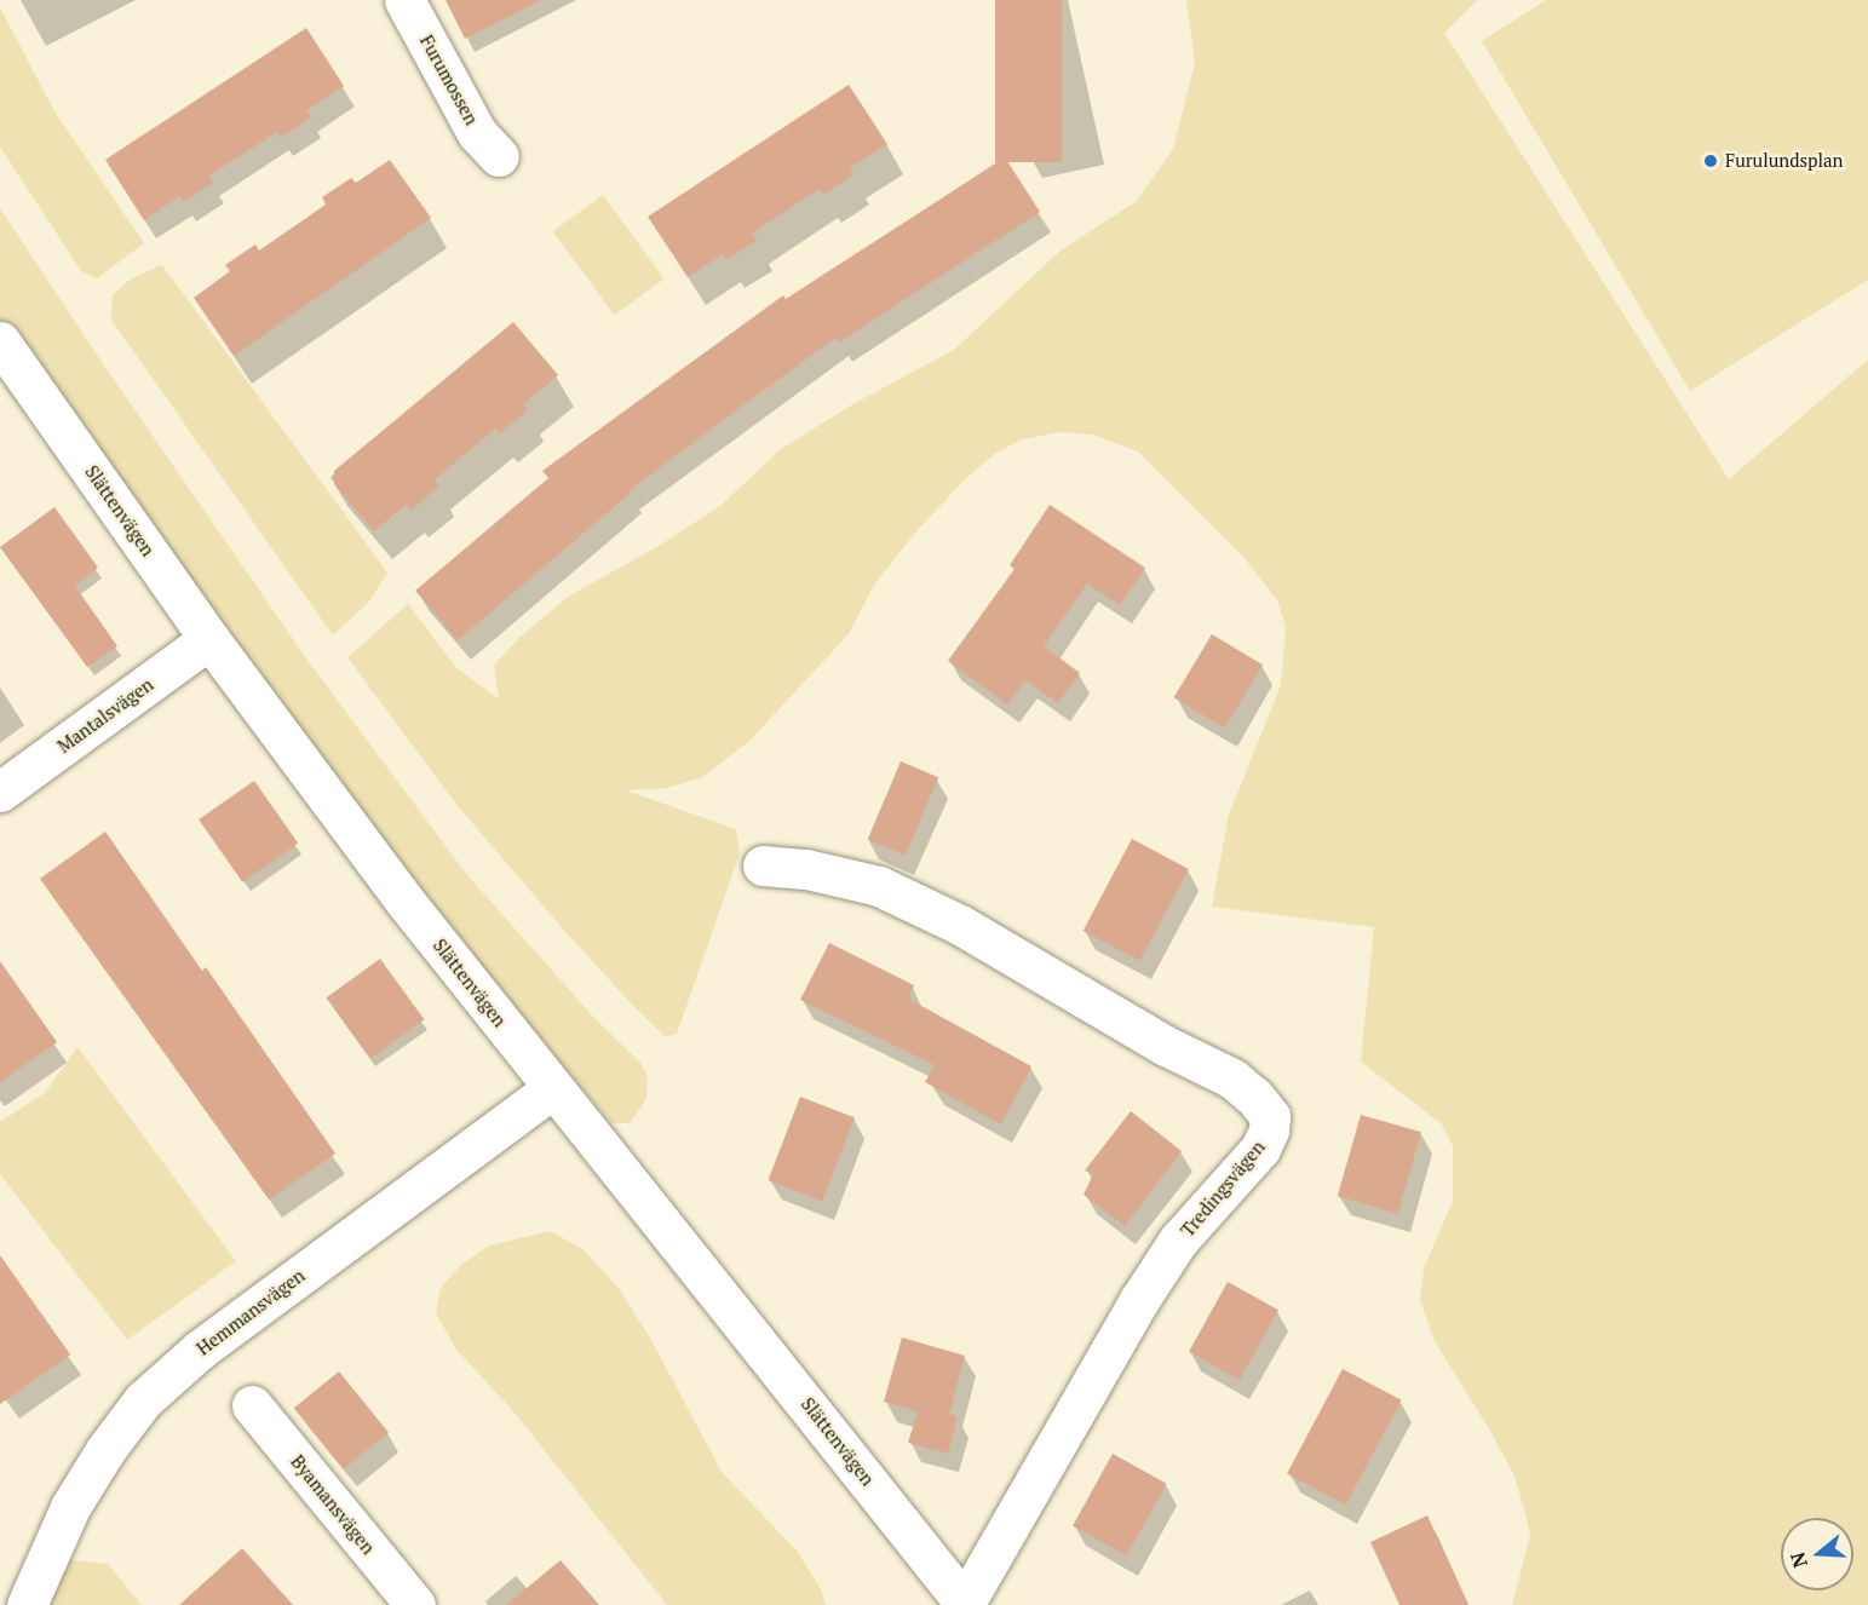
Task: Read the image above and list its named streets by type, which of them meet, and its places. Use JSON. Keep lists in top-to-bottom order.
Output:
{
  "streets": {
    "street": [
      "Furumossen",
      "Slättenvägen",
      "Mantalsvägen",
      "Tredingsvägen",
      "Hemmansvägen",
      "Byamansvägen"
    ]
  },
  "crossings": [
    ["Slättenvägen", "Mantalsvägen"],
    ["Slättenvägen", "Tredingsvägen"],
    ["Slättenvägen", "Hemmansvägen"]
  ],
  "places": ["Furulundsplan"],
  "north": "left"
}
